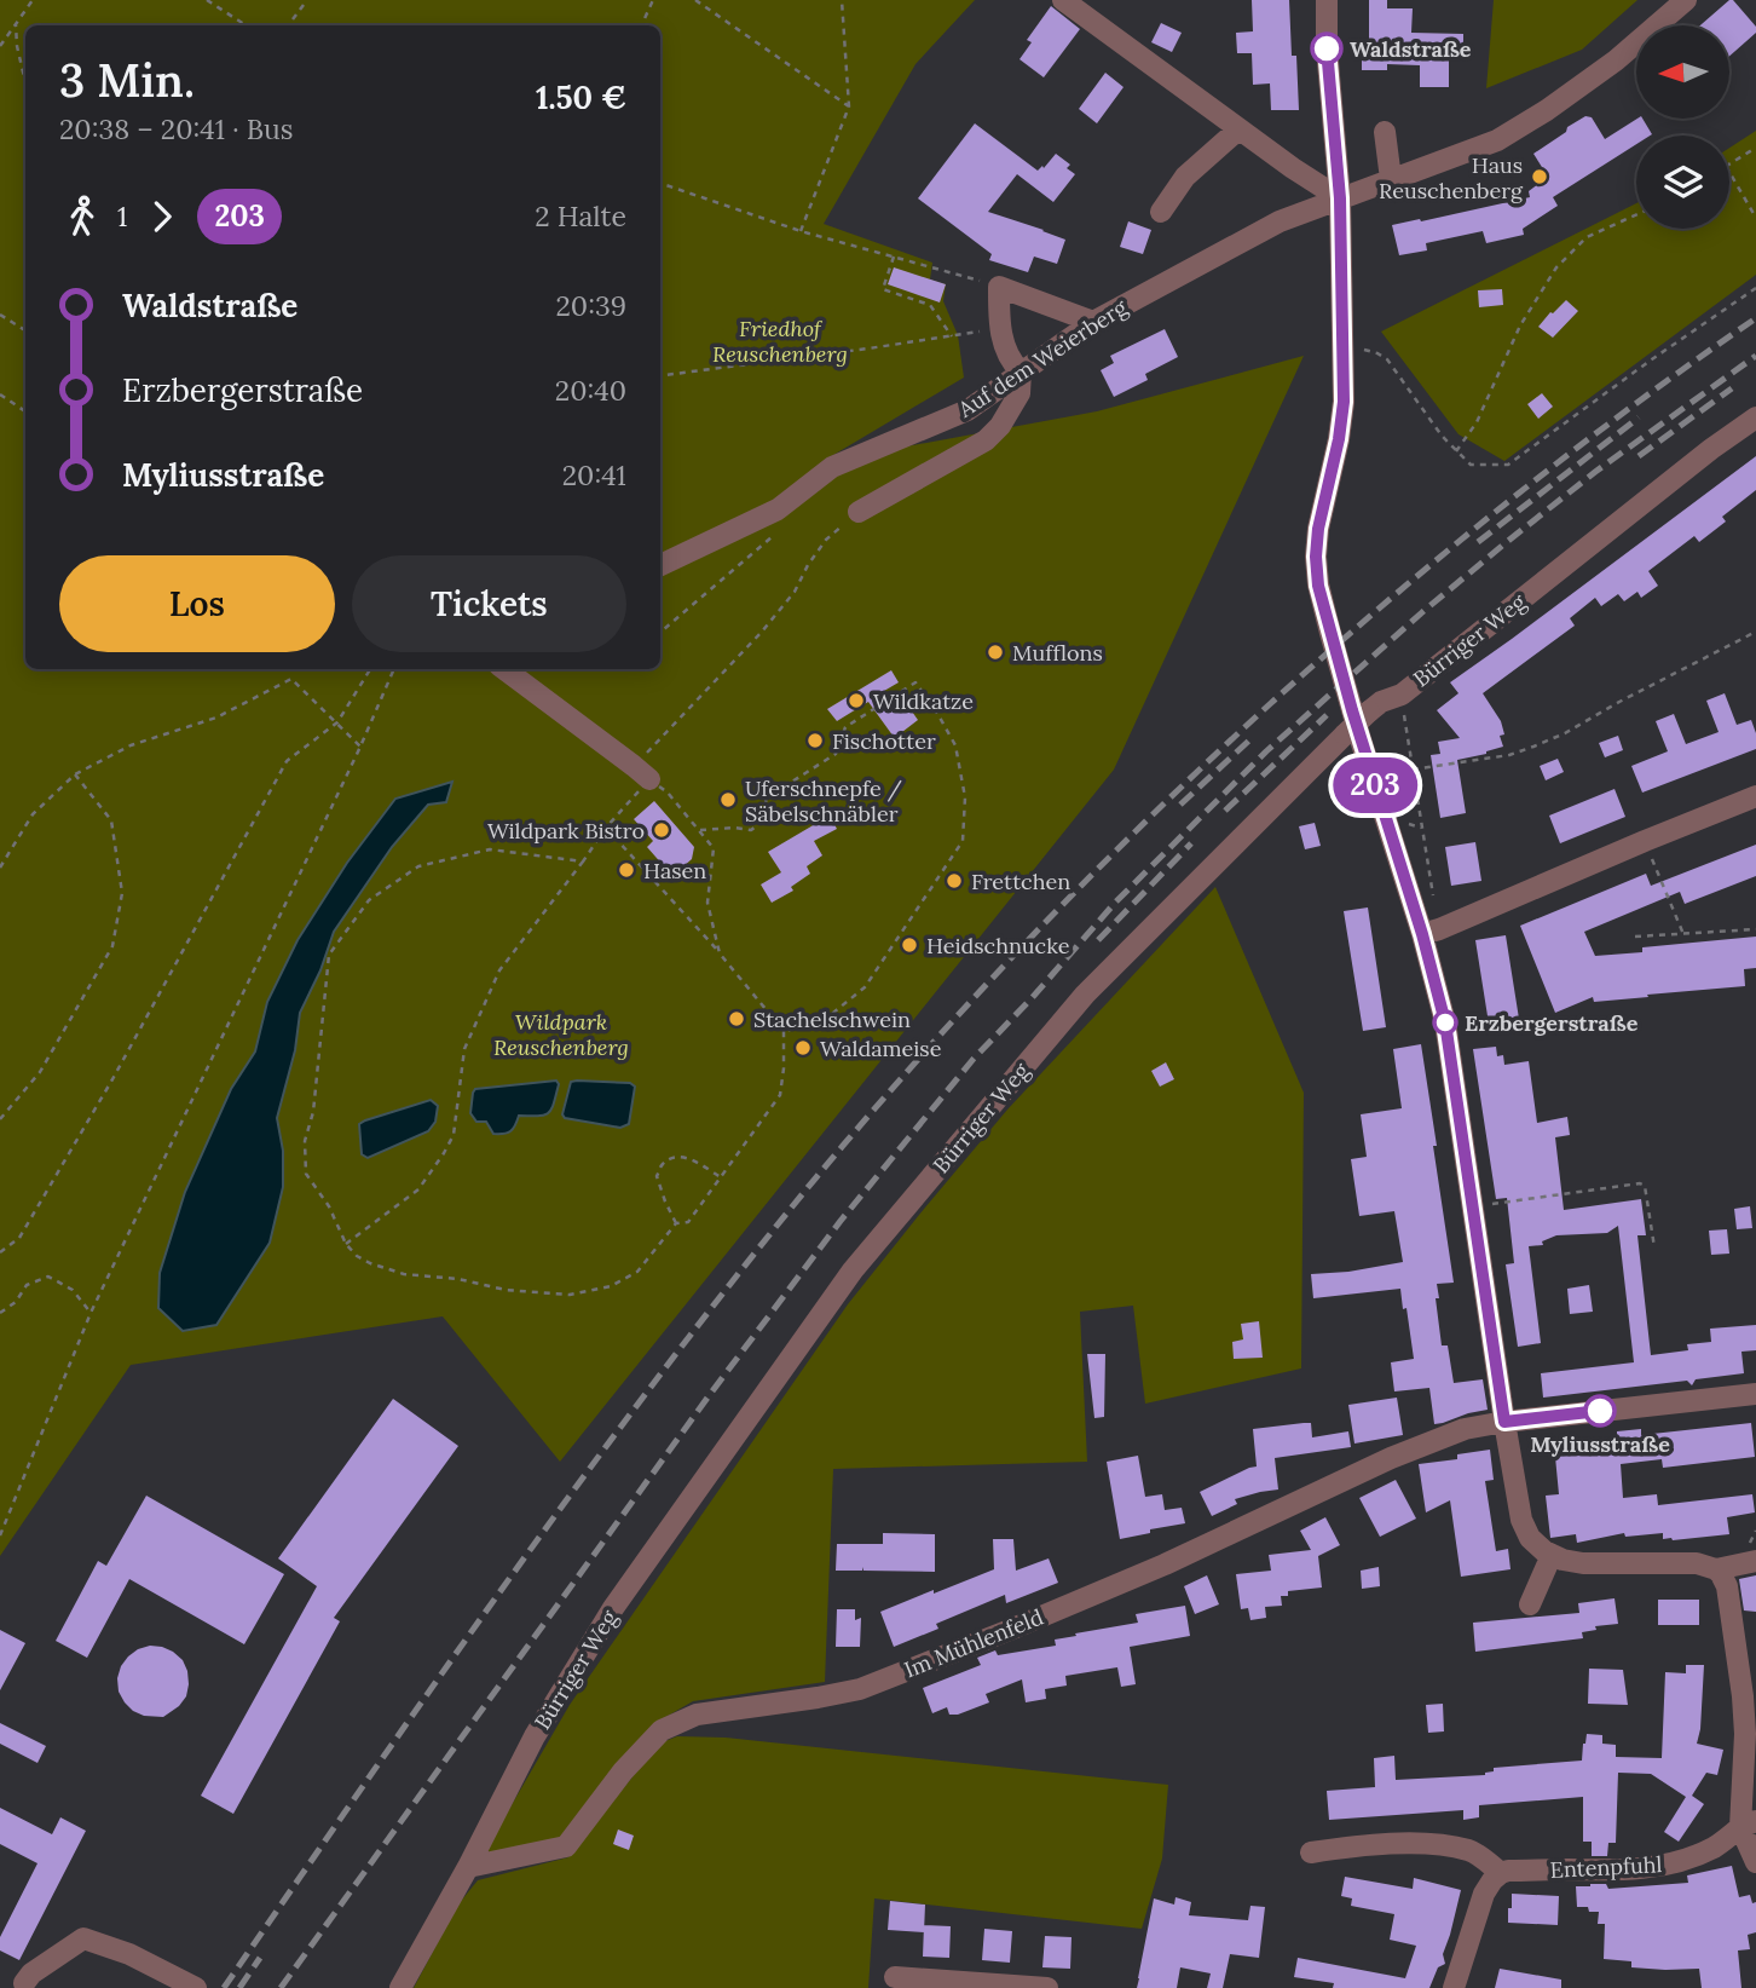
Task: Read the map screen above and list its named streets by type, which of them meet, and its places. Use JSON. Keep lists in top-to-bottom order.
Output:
{
  "streets": {
    "street": [
      "Auf dem Weierberg",
      "Bürriger Weg",
      "Im Mühlenfeld",
      "Entenpfuhl"
    ]
  },
  "crossings": [
    ["Bürriger Weg", "Im Mühlenfeld"]
  ],
  "parks": ["Friedhof Reuschenberg", "Wildpark Reuschenberg"],
  "places": [
    "Waldstraße",
    "Haus Reuschenberg",
    "Mufflons",
    "Wildkatze",
    "Fischotter",
    "Uferschnepfe / Säbelschnäbler",
    "Wildpark Bistro",
    "Hasen",
    "Frettchen",
    "Heidschnucke",
    "Stachelschwein",
    "Erzbergerstraße",
    "Waldameise",
    "Myliusstraße"
  ],
  "lines": ["bus line 203"],
  "north": "left",
  "page": {
    "on_map": "203",
    "heading": ["3 Min.", "20:38 – 20:41 · Bus", "1.50 €"],
    "legs": ["1", "203", "2 Halte"],
    "list": [
      {
        "name": "Waldstraße",
        "value": "20:39"
      },
      {
        "name": "Erzbergerstraße",
        "value": "20:40"
      },
      {
        "name": "Myliusstraße",
        "value": "20:41"
      }
    ],
    "buttons": ["Los", "Tickets"]
  }
}
